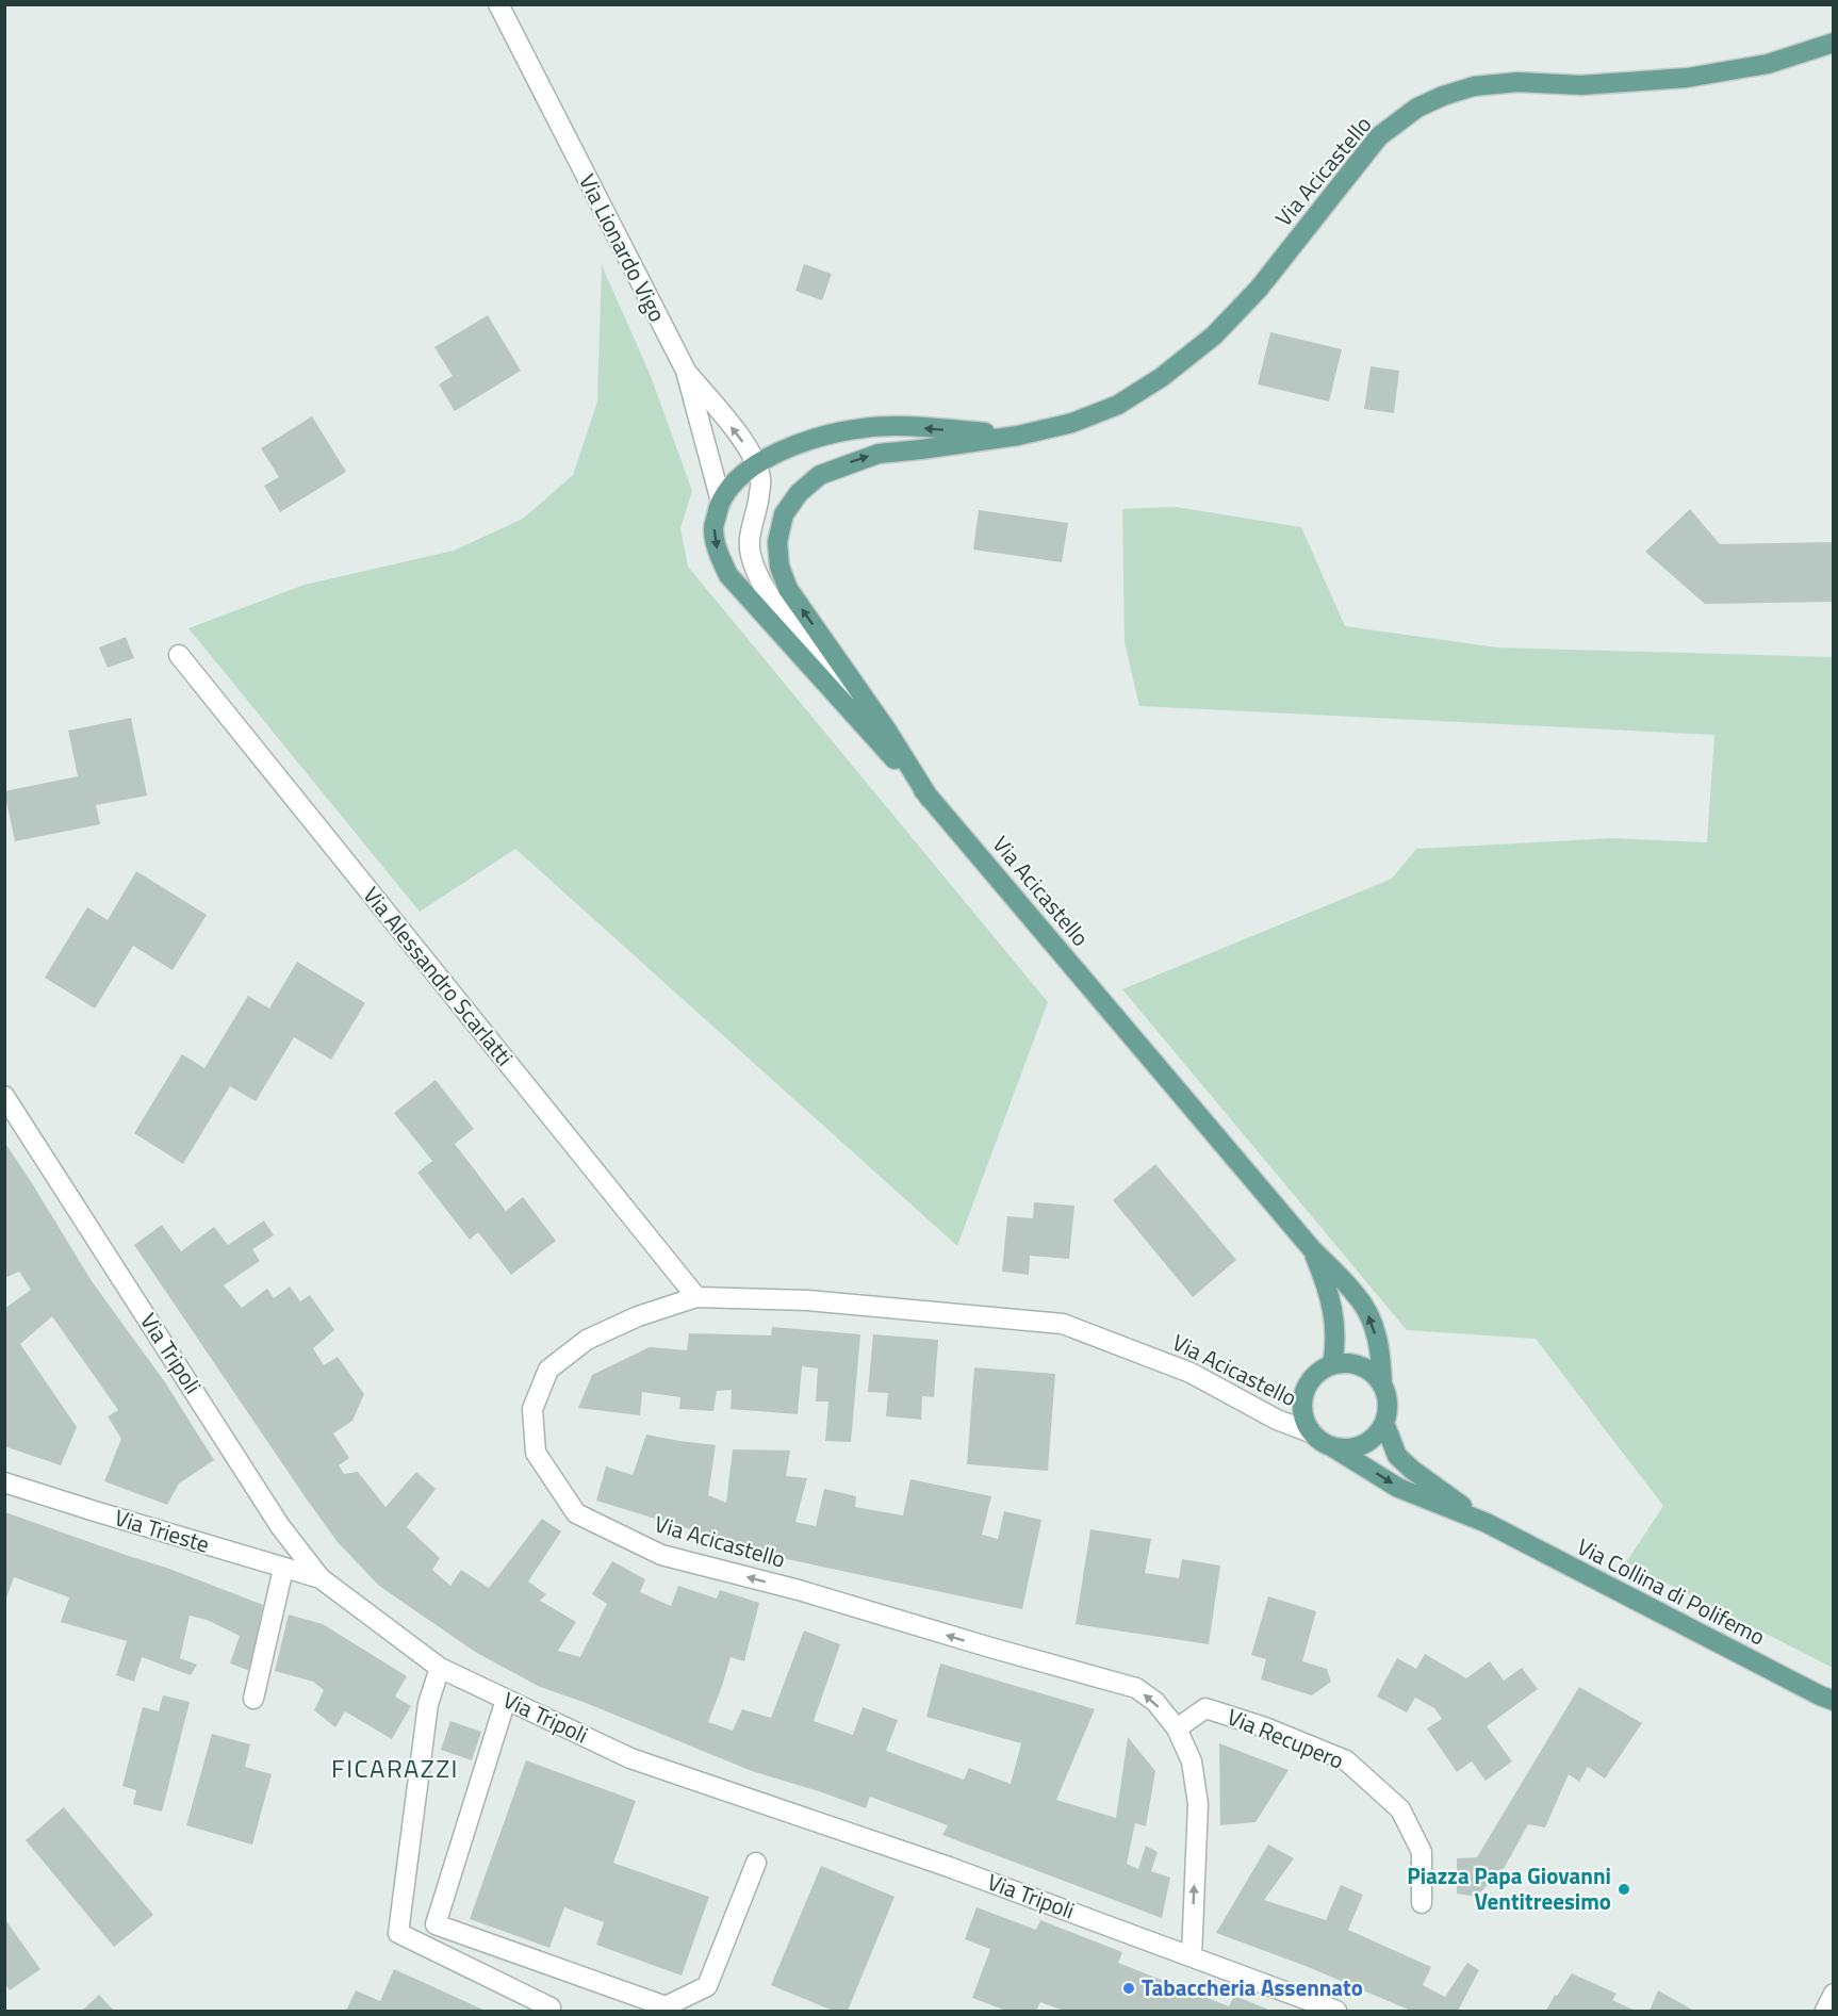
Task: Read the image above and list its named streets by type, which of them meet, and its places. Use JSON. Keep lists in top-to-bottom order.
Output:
{
  "streets": {
    "main road": ["Via Acicastello", "Via Collina di Polifemo"],
    "street": [
      "Via Lionardo Vigo",
      "Via Alessandro Scarlatti",
      "Via Tripoli",
      "Via Trieste",
      "Via Recupero"
    ]
  },
  "crossings": [
    ["Via Acicastello", "Via Alessandro Scarlatti"],
    ["Via Acicastello", "Via Tripoli"],
    ["Via Acicastello", "Via Recupero"],
    ["Via Tripoli", "Via Trieste"]
  ],
  "districts": ["FICARAZZI"],
  "places": ["Piazza Papa Giovanni Ventitreesimo", "Tabaccheria Assennato"]
}
